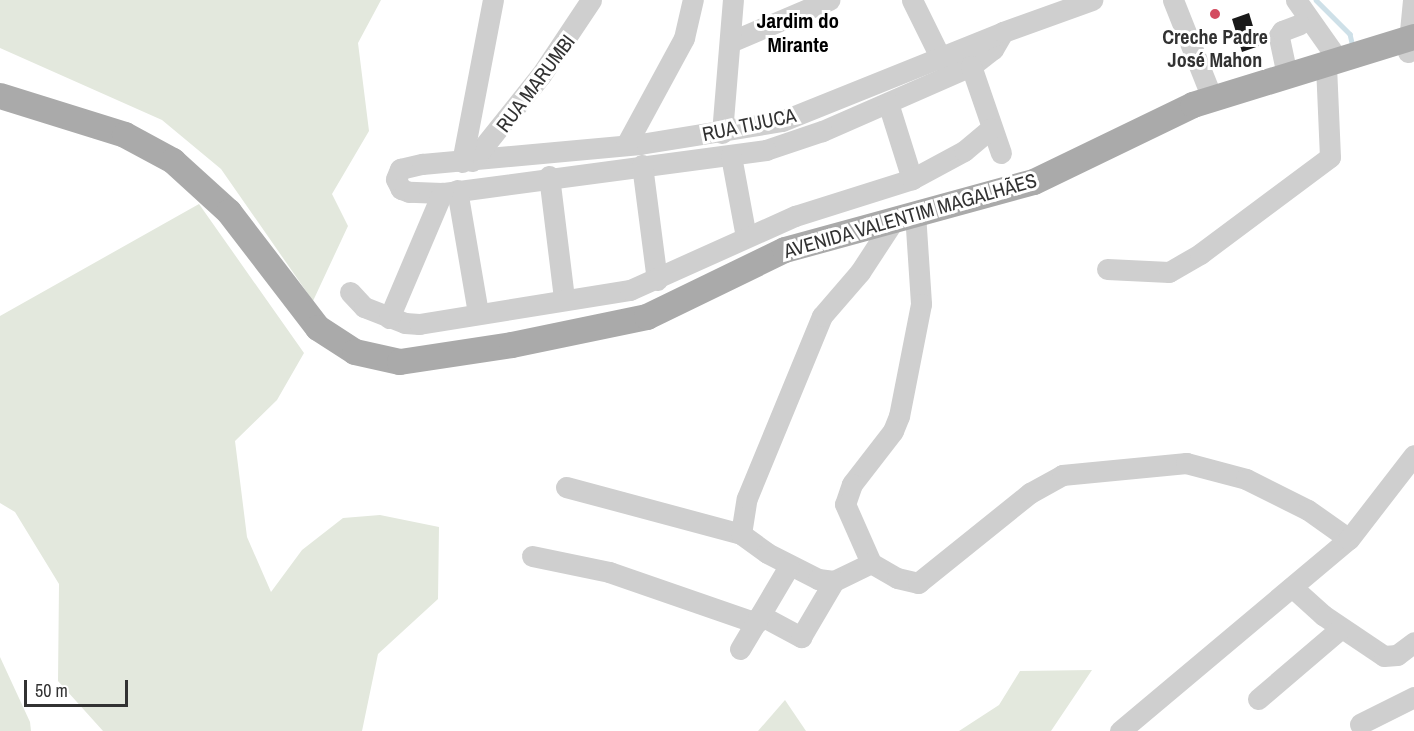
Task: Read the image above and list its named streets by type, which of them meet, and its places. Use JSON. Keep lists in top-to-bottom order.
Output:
{
  "streets": {
    "main road": ["AVENIDA VALENTIM MAGALHÃES"],
    "street": ["RUA MARUMBI", "RUA TIJUCA"]
  },
  "crossings": [
    ["RUA MARUMBI", "RUA TIJUCA"]
  ],
  "districts": ["Jardim do Mirante"],
  "places": ["Creche Padre José Mahon"],
  "scale_bar": "50 m"
}
